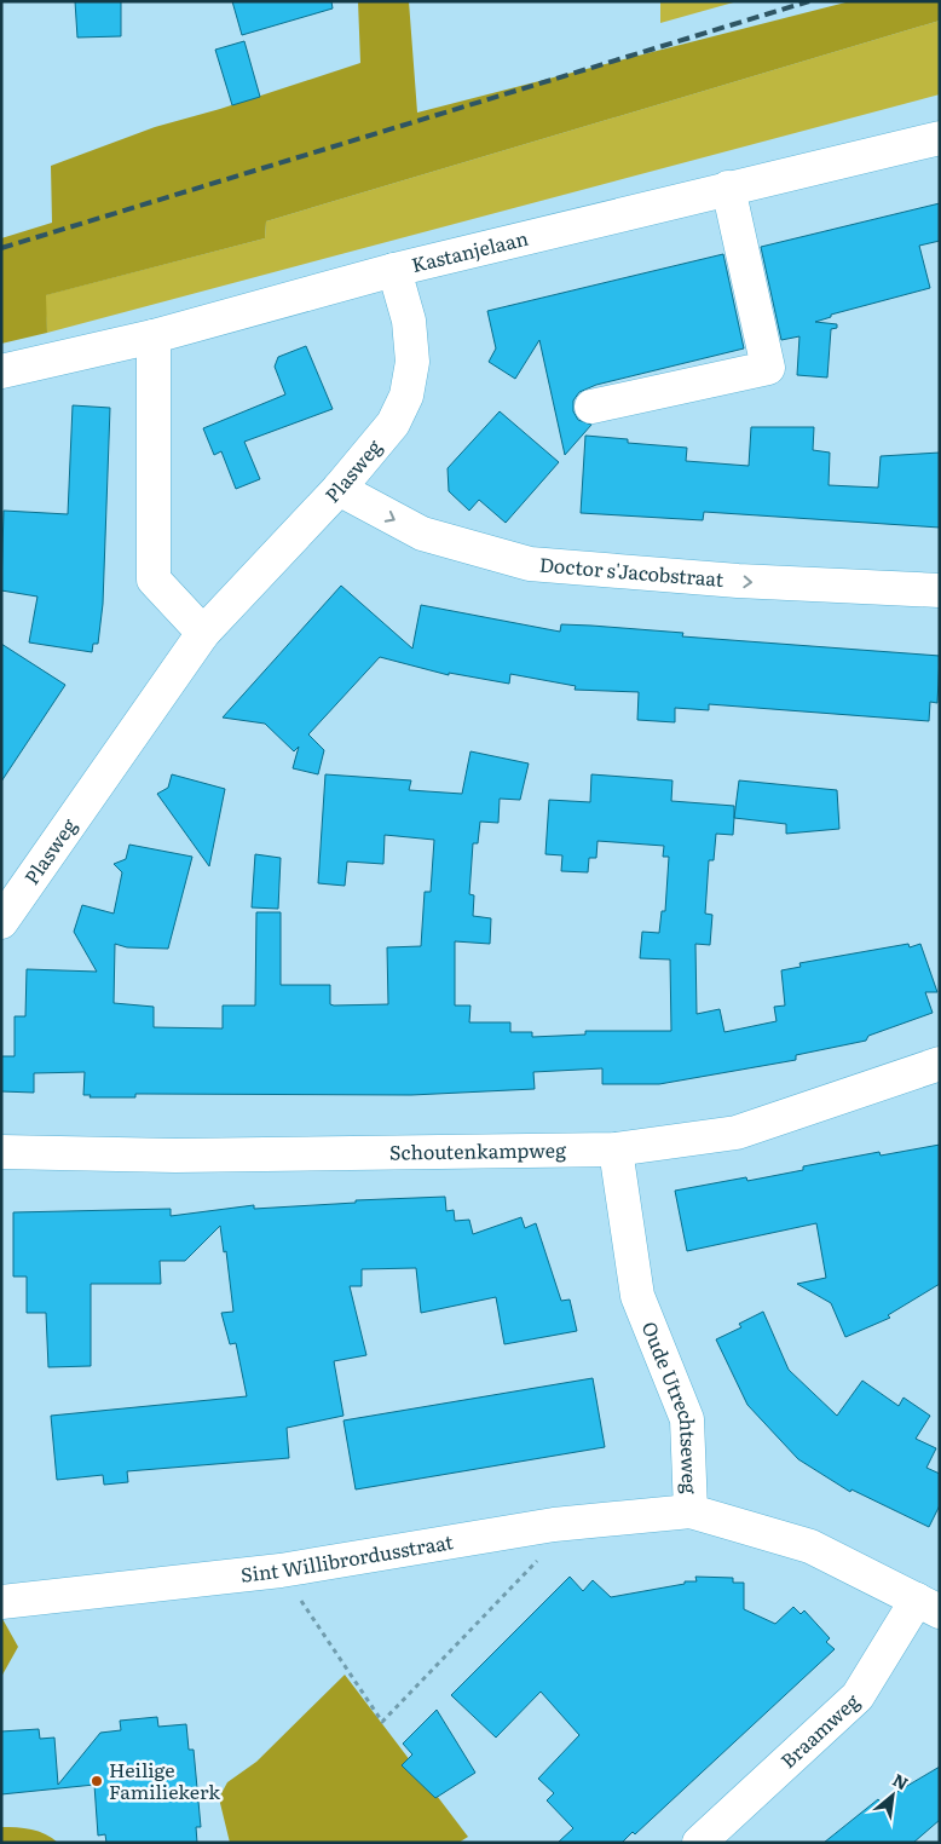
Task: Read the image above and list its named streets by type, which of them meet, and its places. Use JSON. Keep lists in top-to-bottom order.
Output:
{
  "streets": {
    "street": [
      "Kastanjelaan",
      "Plasweg",
      "Doctor s'Jacobstraat",
      "Schoutenkampweg",
      "Oude Utrechtseweg",
      "Sint Willibrordusstraat",
      "Braamweg"
    ]
  },
  "crossings": [
    ["Kastanjelaan", "Plasweg"],
    ["Plasweg", "Doctor s'Jacobstraat"],
    ["Schoutenkampweg", "Oude Utrechtseweg"],
    ["Oude Utrechtseweg", "Sint Willibrordusstraat"],
    ["Oude Utrechtseweg", "Braamweg"]
  ],
  "one_way": ["Doctor s'Jacobstraat"],
  "places": ["Heilige Familiekerk"],
  "north": "top right"
}
